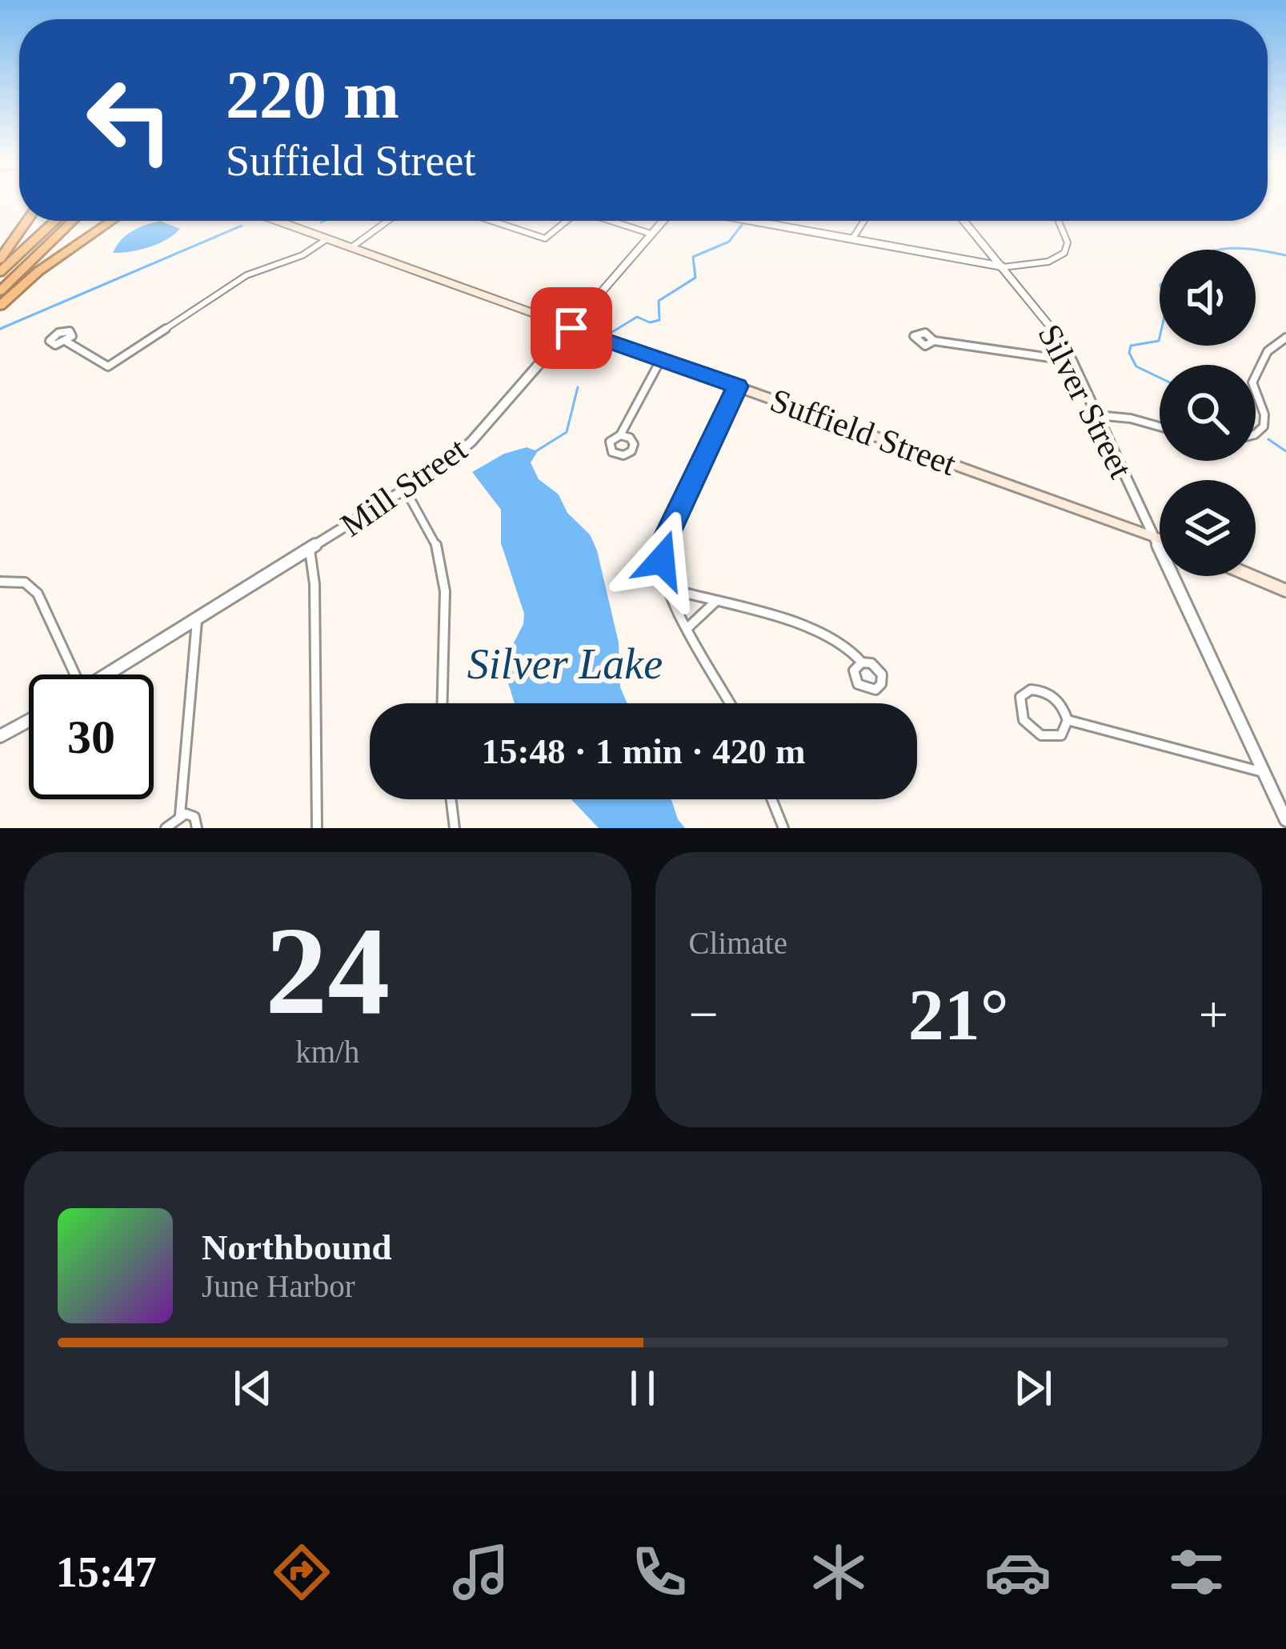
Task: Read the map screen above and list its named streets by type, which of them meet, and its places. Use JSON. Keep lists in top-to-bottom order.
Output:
{
  "streets": {
    "main road": ["Suffield Street"],
    "street": ["Silver Street", "Mill Street"]
  },
  "crossings": [
    ["Silver Street", "Suffield Street"],
    ["Suffield Street", "Mill Street"]
  ],
  "water": ["Silver Lake"],
  "page": {
    "turn": ["220 m", "Suffield Street"],
    "limit": "30",
    "trip": "15:48 · 1 min · 420 m",
    "tile": [
      ["24", "km/h"],
      "Climate"
    ],
    "heat": ["−", "21°", "+"],
    "song": ["Northbound", "June Harbor"],
    "tabs": "15:47"
  }
}
